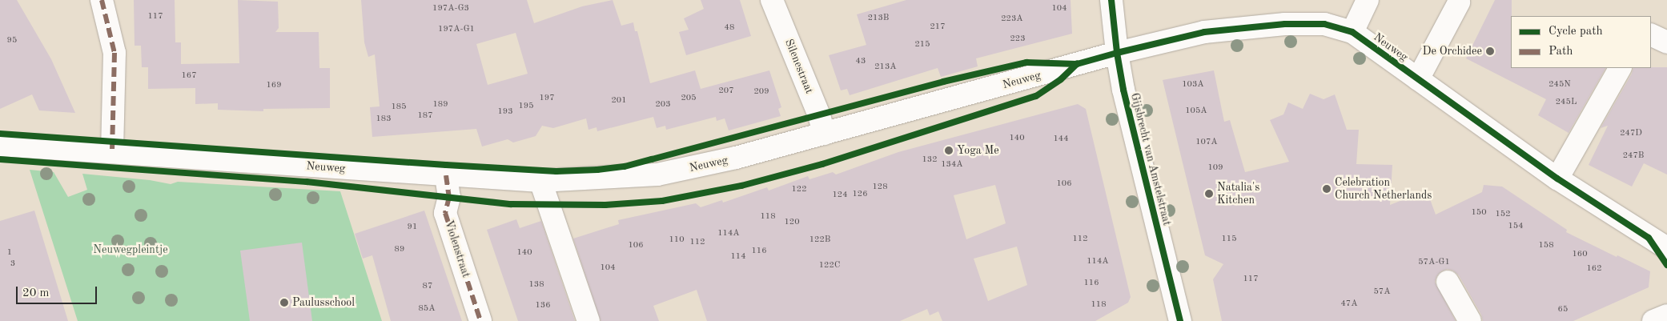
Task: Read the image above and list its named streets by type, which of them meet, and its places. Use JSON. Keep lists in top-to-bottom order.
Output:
{
  "streets": {
    "street": [
      "Neuweg",
      "Silenestraat",
      "Gijsbrecht van Amstelstraat",
      "Violenstraat"
    ]
  },
  "crossings": [
    ["Neuweg", "Silenestraat"],
    ["Neuweg", "Gijsbrecht van Amstelstraat"],
    ["Neuweg", "Violenstraat"]
  ],
  "parks": ["Neuwegpleintje"],
  "places": [
    "De Orchidee",
    "Yoga Me",
    "Celebration Church Netherlands",
    "Natalia's Kitchen",
    "Paulusschool"
  ],
  "house_numbers": [
    "197A-G3",
    "104",
    "117",
    "213B",
    "223A",
    "217",
    "48",
    "197A-G1",
    "223",
    "95",
    "215",
    "43",
    "213A",
    "167",
    "103A",
    "245N",
    "169",
    "207",
    "209",
    "197",
    "205",
    "201",
    "245L",
    "189",
    "203",
    "195",
    "185",
    "105A",
    "193",
    "187",
    "183",
    "247D",
    "140",
    "144",
    "107A",
    "247B",
    "132",
    "134A",
    "109",
    "106",
    "128",
    "122",
    "126",
    "124",
    "150",
    "152",
    "118",
    "120",
    "154",
    "91",
    "114A",
    "112",
    "115",
    "110",
    "122B",
    "112",
    "106",
    "158",
    "89",
    "116",
    "1",
    "140",
    "160",
    "114",
    "114A",
    "57A-G1",
    "3",
    "122C",
    "104",
    "162",
    "117",
    "116",
    "138",
    "87",
    "57A",
    "47A",
    "118",
    "136",
    "85A",
    "65"
  ],
  "legend": ["Cycle path", "Path"],
  "scale_bar": "20 m"
}
